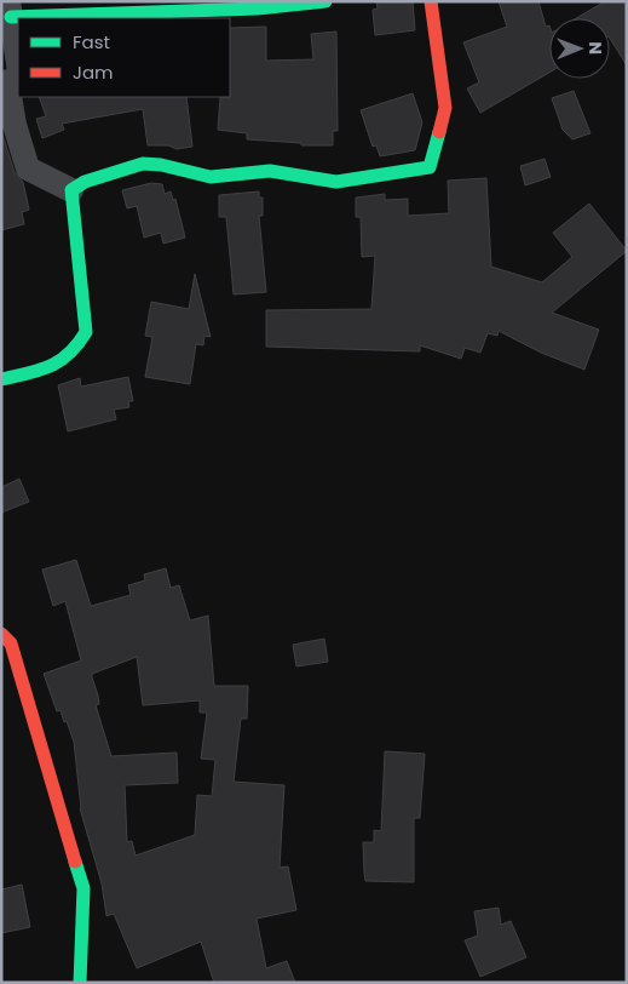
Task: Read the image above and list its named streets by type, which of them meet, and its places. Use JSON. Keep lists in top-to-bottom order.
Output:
{
  "legend": ["Fast", "Jam"],
  "north": "right"
}
